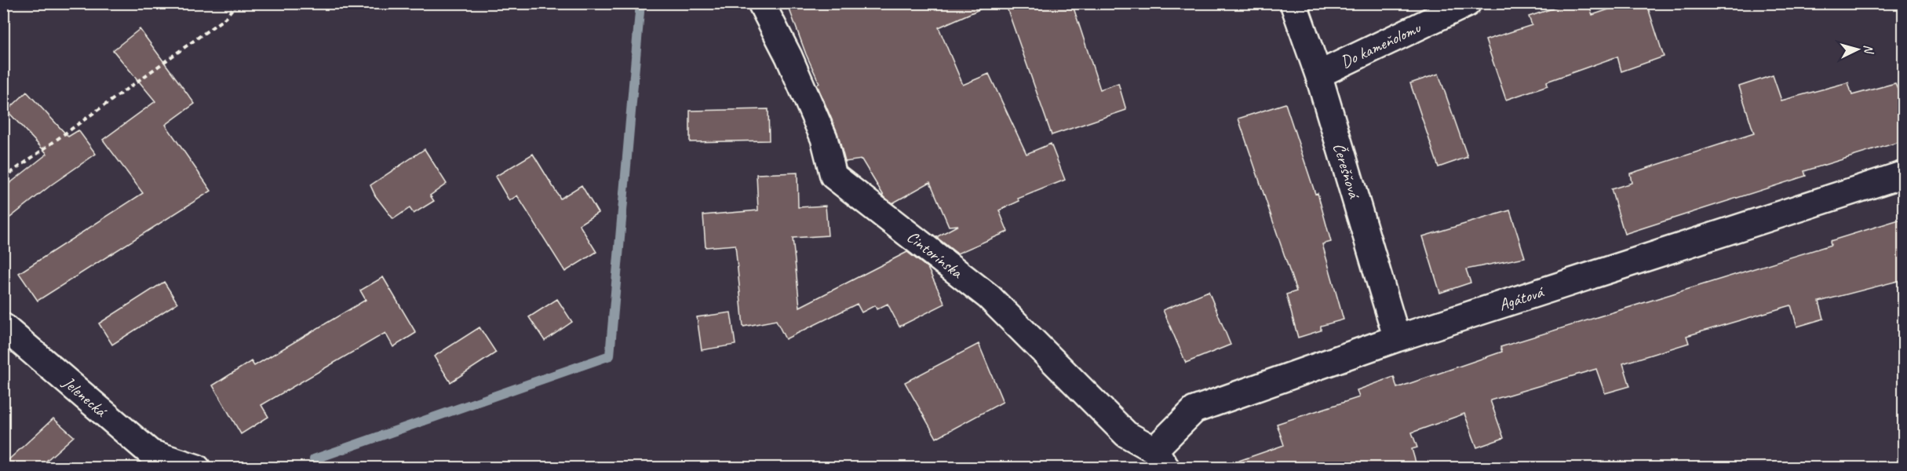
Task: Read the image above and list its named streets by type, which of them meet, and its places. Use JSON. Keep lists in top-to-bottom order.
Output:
{
  "streets": {
    "street": [
      "Do kameňolomu",
      "Čerešňová",
      "Cintorínska",
      "Agátová",
      "Jelenecká"
    ]
  },
  "crossings": [
    ["Do kameňolomu", "Čerešňová"],
    ["Čerešňová", "Agátová"],
    ["Cintorínska", "Agátová"]
  ],
  "north": "right"
}
